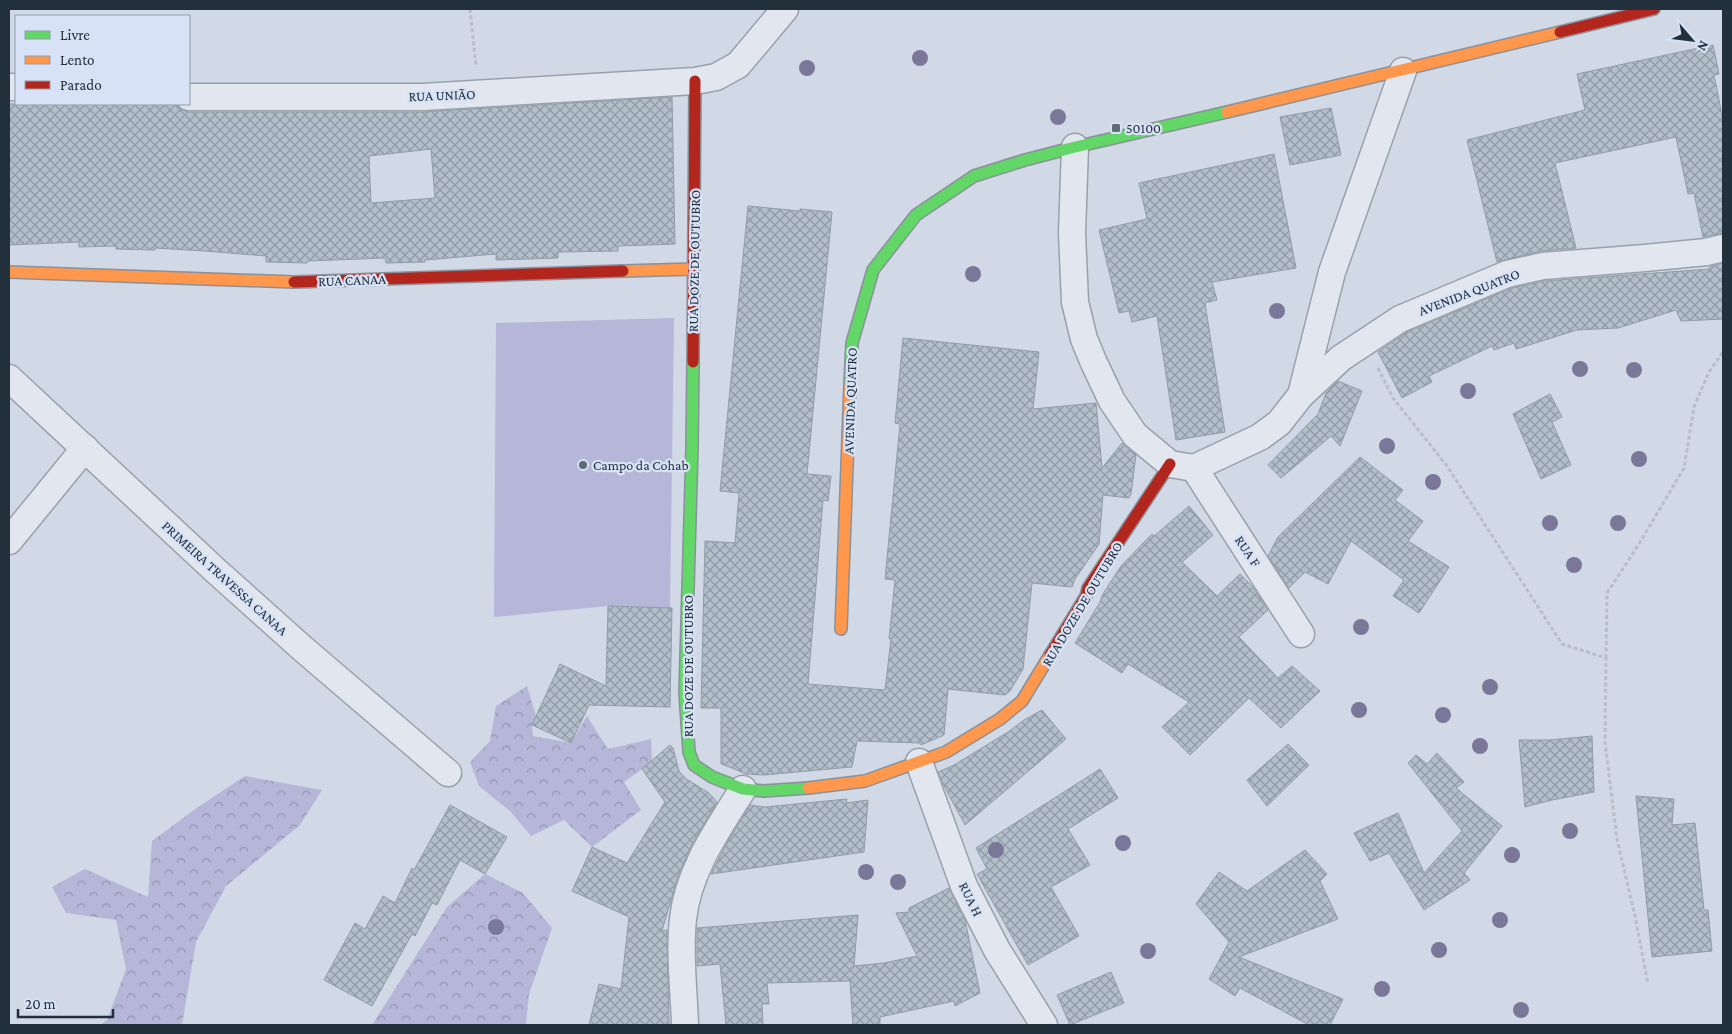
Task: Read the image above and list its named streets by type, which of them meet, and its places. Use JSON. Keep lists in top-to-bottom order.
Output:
{
  "streets": {
    "street": [
      "RUA UNIÃO",
      "RUA DOZE DE OUTUBRO",
      "RUA CANAA",
      "AVENIDA QUATRO",
      "RUA F",
      "PRIMEIRA TRAVESSA CANAA",
      "RUA H"
    ]
  },
  "crossings": [
    ["RUA UNIÃO", "RUA DOZE DE OUTUBRO"],
    ["RUA DOZE DE OUTUBRO", "RUA CANAA"],
    ["RUA DOZE DE OUTUBRO", "AVENIDA QUATRO"],
    ["RUA DOZE DE OUTUBRO", "RUA F"],
    ["RUA DOZE DE OUTUBRO", "RUA H"],
    ["AVENIDA QUATRO", "RUA F"]
  ],
  "places": {
    "transit": ["50100"],
    "other": ["Campo da Cohab"]
  },
  "legend": ["Livre", "Lento", "Parado"],
  "scale_bar": "20 m",
  "north": "bottom right"
}
